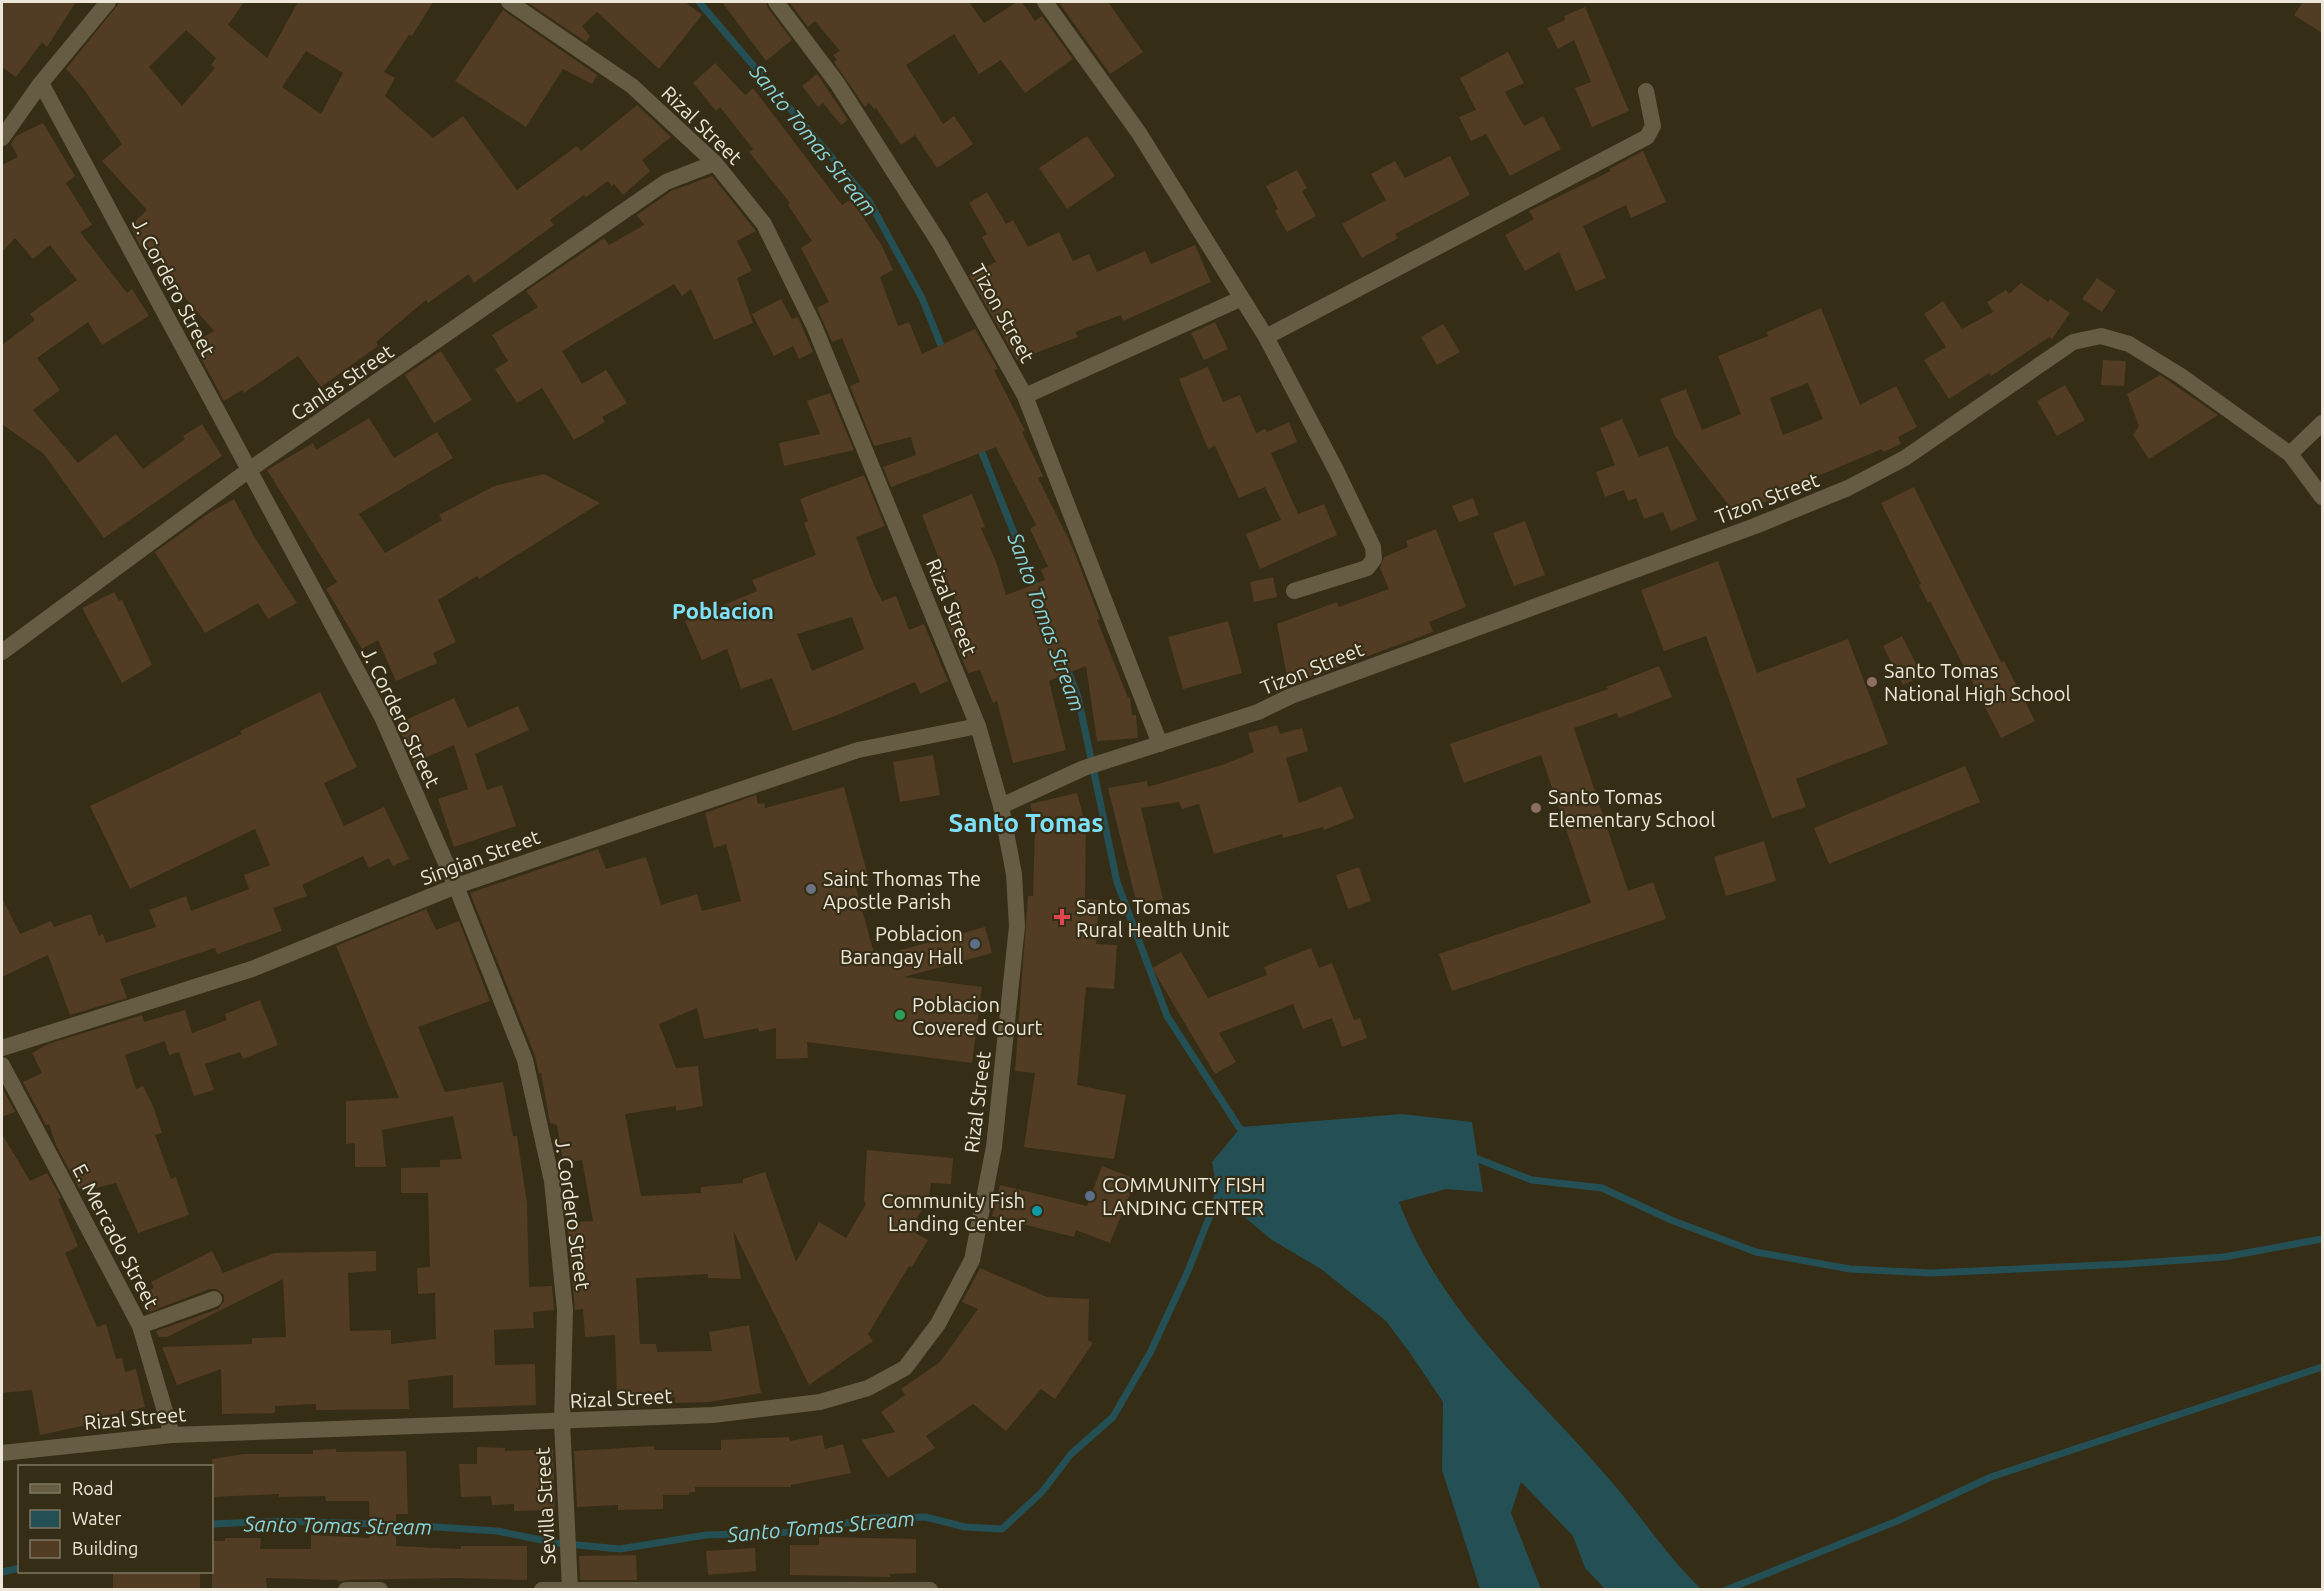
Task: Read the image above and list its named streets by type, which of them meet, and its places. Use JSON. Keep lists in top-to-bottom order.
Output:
{
  "streets": {
    "street": [
      "Rizal Street",
      "J. Cordero Street",
      "Tizon Street",
      "Canlas Street",
      "Singian Street",
      "E. Mercado Street",
      "Sevilla Street"
    ]
  },
  "crossings": [
    ["Rizal Street", "J. Cordero Street"],
    ["Rizal Street", "Tizon Street"],
    ["Rizal Street", "Canlas Street"],
    ["Rizal Street", "Singian Street"],
    ["Rizal Street", "E. Mercado Street"],
    ["Rizal Street", "Sevilla Street"],
    ["J. Cordero Street", "Canlas Street"],
    ["J. Cordero Street", "Singian Street"],
    ["J. Cordero Street", "Sevilla Street"]
  ],
  "districts": ["Poblacion", "Santo Tomas"],
  "water": ["Santo Tomas Stream"],
  "places": {
    "other": [
      "Santo Tomas National High School",
      "Santo Tomas Elementary School",
      "Saint Thomas The Apostle Parish",
      "Poblacion Barangay Hall",
      "Poblacion Covered Court",
      "COMMUNITY FISH LANDING CENTER",
      "Community Fish Landing Center"
    ],
    "health": ["Santo Tomas Rural Health Unit"]
  },
  "legend": ["Road", "Water", "Building"]
}
